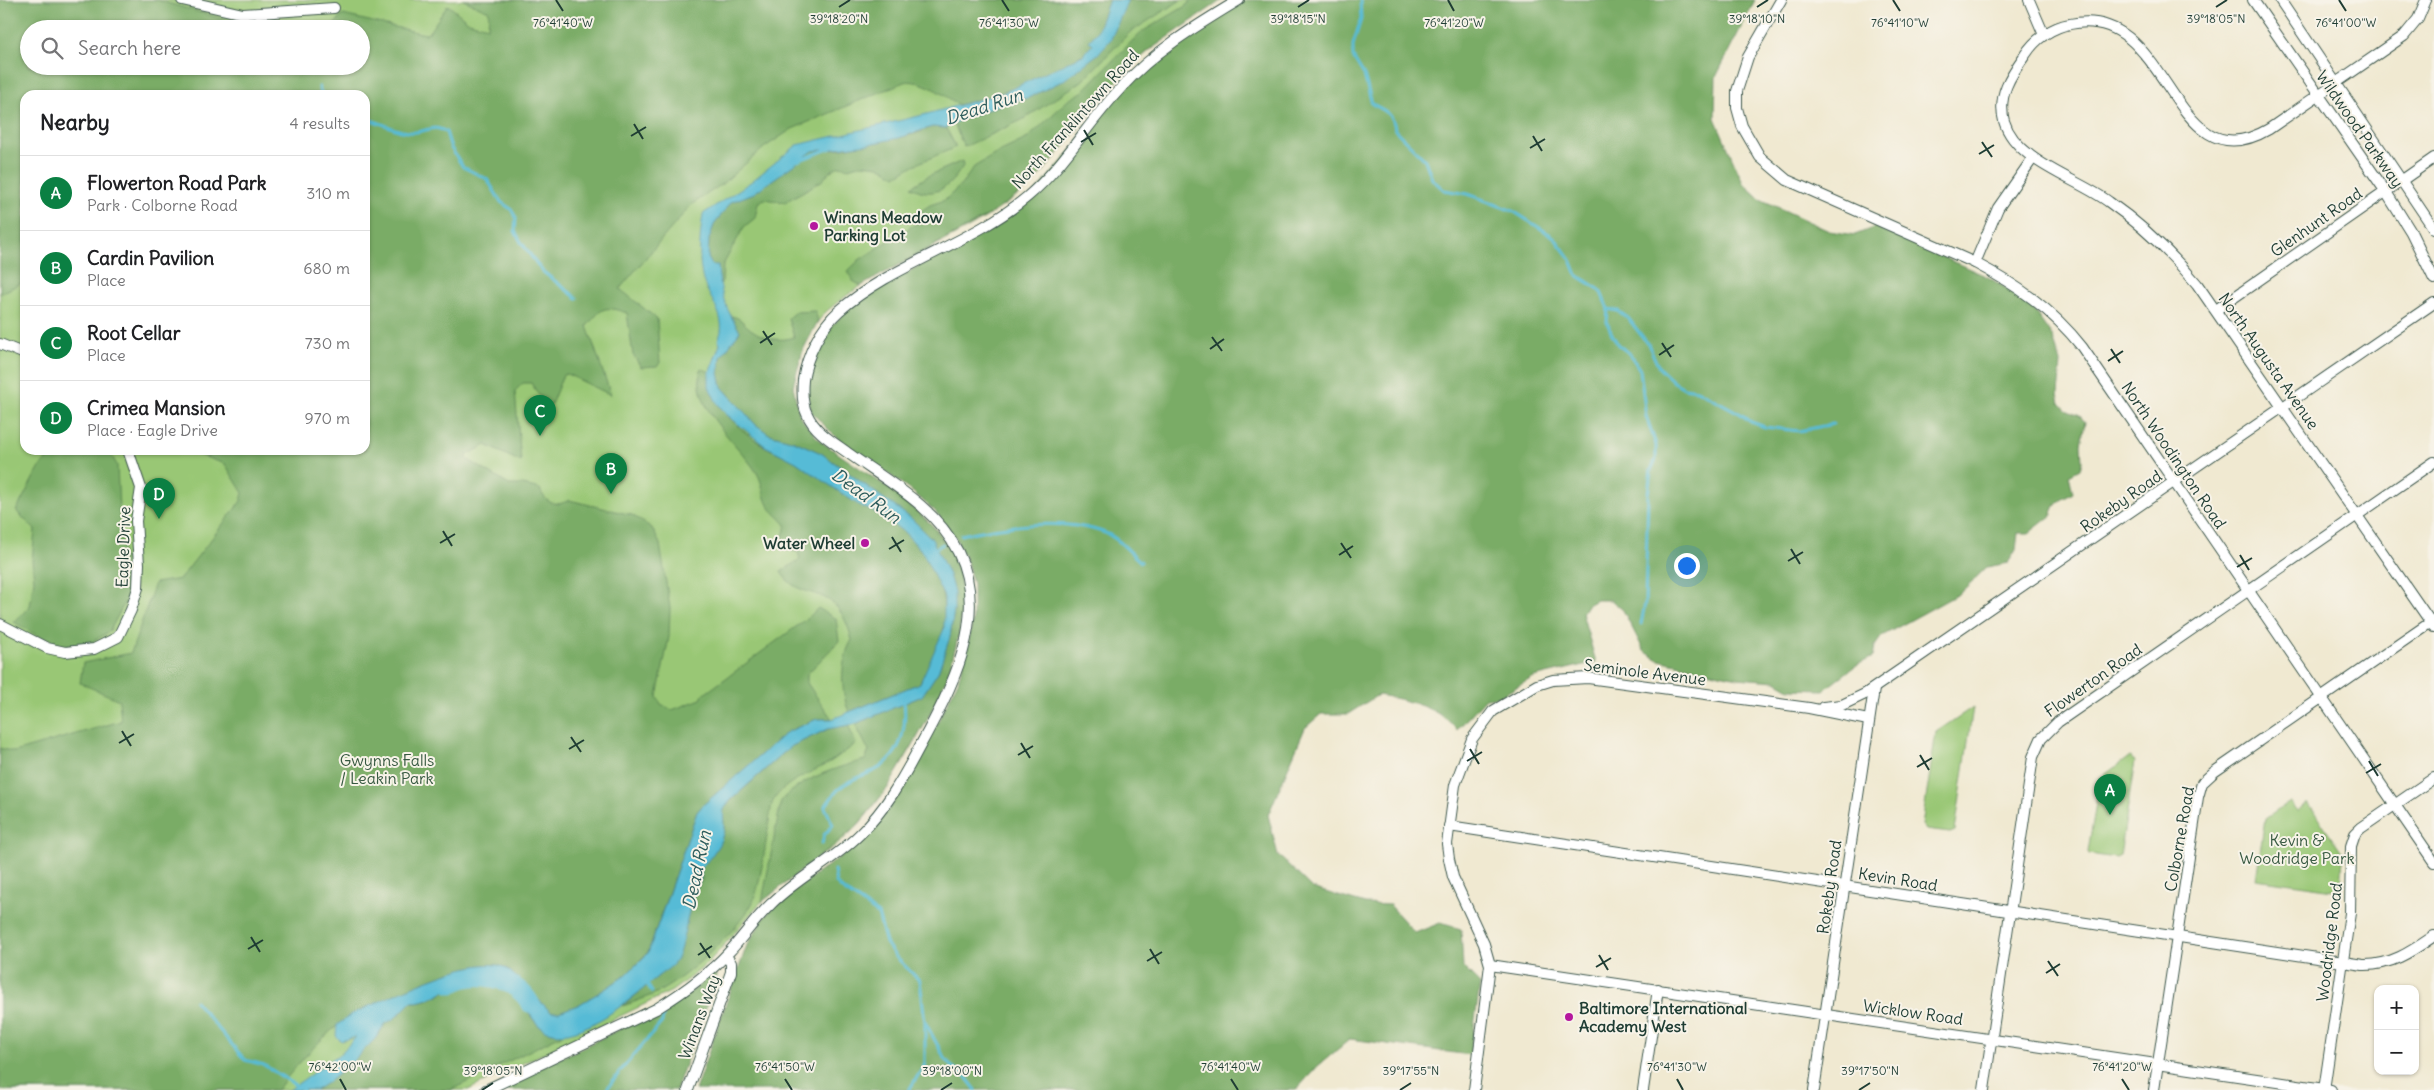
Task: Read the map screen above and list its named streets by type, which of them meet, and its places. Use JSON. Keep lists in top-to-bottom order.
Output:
{
  "streets": {
    "street": [
      "North Franklintown Road",
      "Wildwood Parkway",
      "Glenhunt Road",
      "North Augusta Avenue",
      "North Woodington Road",
      "Rokeby Road",
      "Eagle Drive",
      "Seminole Avenue",
      "Flowerton Road",
      "Colborne Road",
      "Kevin Road",
      "Woodridge Road",
      "Wicklow Road",
      "Winans Way"
    ]
  },
  "crossings": [
    ["North Franklintown Road", "Winans Way"],
    ["Wildwood Parkway", "Glenhunt Road"],
    ["Wildwood Parkway", "North Augusta Avenue"],
    ["Glenhunt Road", "North Augusta Avenue"],
    ["North Augusta Avenue", "Rokeby Road"],
    ["North Augusta Avenue", "Flowerton Road"],
    ["North Augusta Avenue", "Colborne Road"],
    ["North Woodington Road", "Rokeby Road"],
    ["North Woodington Road", "Flowerton Road"],
    ["North Woodington Road", "Colborne Road"],
    ["North Woodington Road", "Woodridge Road"],
    ["Rokeby Road", "Seminole Avenue"],
    ["Rokeby Road", "Kevin Road"],
    ["Rokeby Road", "Wicklow Road"],
    ["Seminole Avenue", "Kevin Road"],
    ["Seminole Avenue", "Wicklow Road"],
    ["Flowerton Road", "Kevin Road"],
    ["Flowerton Road", "Wicklow Road"],
    ["Colborne Road", "Kevin Road"],
    ["Colborne Road", "Wicklow Road"],
    ["Kevin Road", "Woodridge Road"],
    ["Woodridge Road", "Wicklow Road"]
  ],
  "water": ["Dead Run"],
  "parks": ["Gwynns Falls / Leakin Park", "Kevin & Woodridge Park"],
  "places": ["Winans Meadow Parking Lot", "Water Wheel", "Baltimore International Academy West"],
  "page": {
    "search": "Search here",
    "heading": ["Nearby", "4 results"],
    "list": [
      {
        "mark": "A",
        "name": "Flowerton Road Park",
        "note": "Park · Colborne Road",
        "value": "310 m"
      },
      {
        "mark": "B",
        "name": "Cardin Pavilion",
        "note": "Place",
        "value": "680 m"
      },
      {
        "mark": "C",
        "name": "Root Cellar",
        "note": "Place",
        "value": "730 m"
      },
      {
        "mark": "D",
        "name": "Crimea Mansion",
        "note": "Place · Eagle Drive",
        "value": "970 m"
      }
    ],
    "pins": [
      "C",
      "B",
      "D",
      "A"
    ],
    "map_buttons": ["+", "−"]
  },
  "coordinates": [
    "39°18'20\"N",
    "39°18'15\"N",
    "39°18'10\"N",
    "39°18'05\"N",
    "76°41'40\"W",
    "76°41'30\"W",
    "76°41'20\"W",
    "76°41'10\"W",
    "76°41'00\"W",
    "76°42'00\"W",
    "76°41'50\"W",
    "39°18'00\"N",
    "39°17'55\"N",
    "39°17'50\"N"
  ]
}
